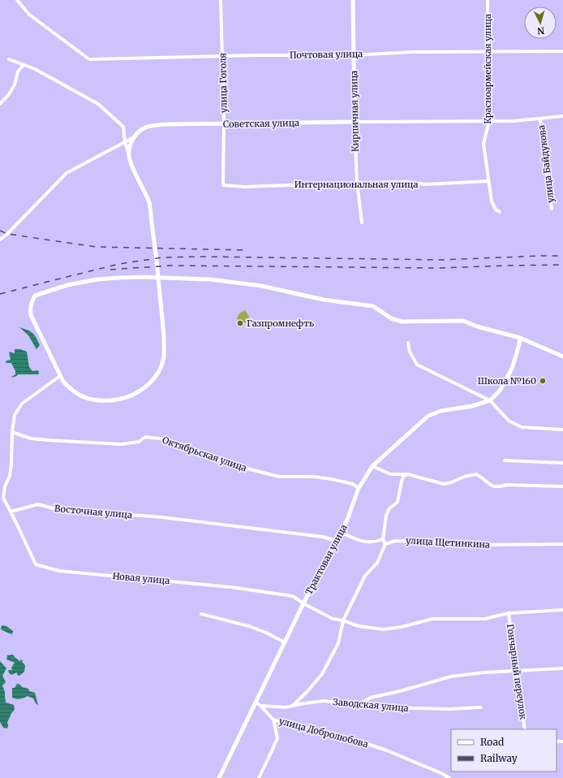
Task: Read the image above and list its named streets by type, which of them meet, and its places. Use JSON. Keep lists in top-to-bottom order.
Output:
{
  "streets": {
    "street": [
      "Почтовая улица",
      "Красноармейская улица",
      "улица Гоголя",
      "Кирпичная улица",
      "Советская улица",
      "улица Байдукова",
      "Интернациональная улица",
      "Октябрьская улица",
      "Восточная улица",
      "улица Щетинкина",
      "Трактовая улица",
      "Новая улица",
      "Гончарный переулок",
      "Заводская улица",
      "улица Добролюбова"
    ]
  },
  "crossings": [
    ["Почтовая улица", "Красноармейская улица"],
    ["Почтовая улица", "улица Гоголя"],
    ["Почтовая улица", "Кирпичная улица"],
    ["Красноармейская улица", "Советская улица"],
    ["Красноармейская улица", "Интернациональная улица"],
    ["улица Гоголя", "Советская улица"],
    ["улица Гоголя", "Интернациональная улица"],
    ["Кирпичная улица", "Советская улица"],
    ["Кирпичная улица", "Интернациональная улица"],
    ["Советская улица", "улица Байдукова"],
    ["Октябрьская улица", "Трактовая улица"],
    ["Восточная улица", "Трактовая улица"],
    ["Восточная улица", "Новая улица"],
    ["Трактовая улица", "Новая улица"],
    ["Трактовая улица", "улица Добролюбова"],
    ["Новая улица", "Гончарный переулок"],
    ["Заводская улица", "улица Добролюбова"]
  ],
  "places": ["Газпромнефть", "Школа №160"],
  "legend": ["Road", "Railway"],
  "north": "bottom"
}
